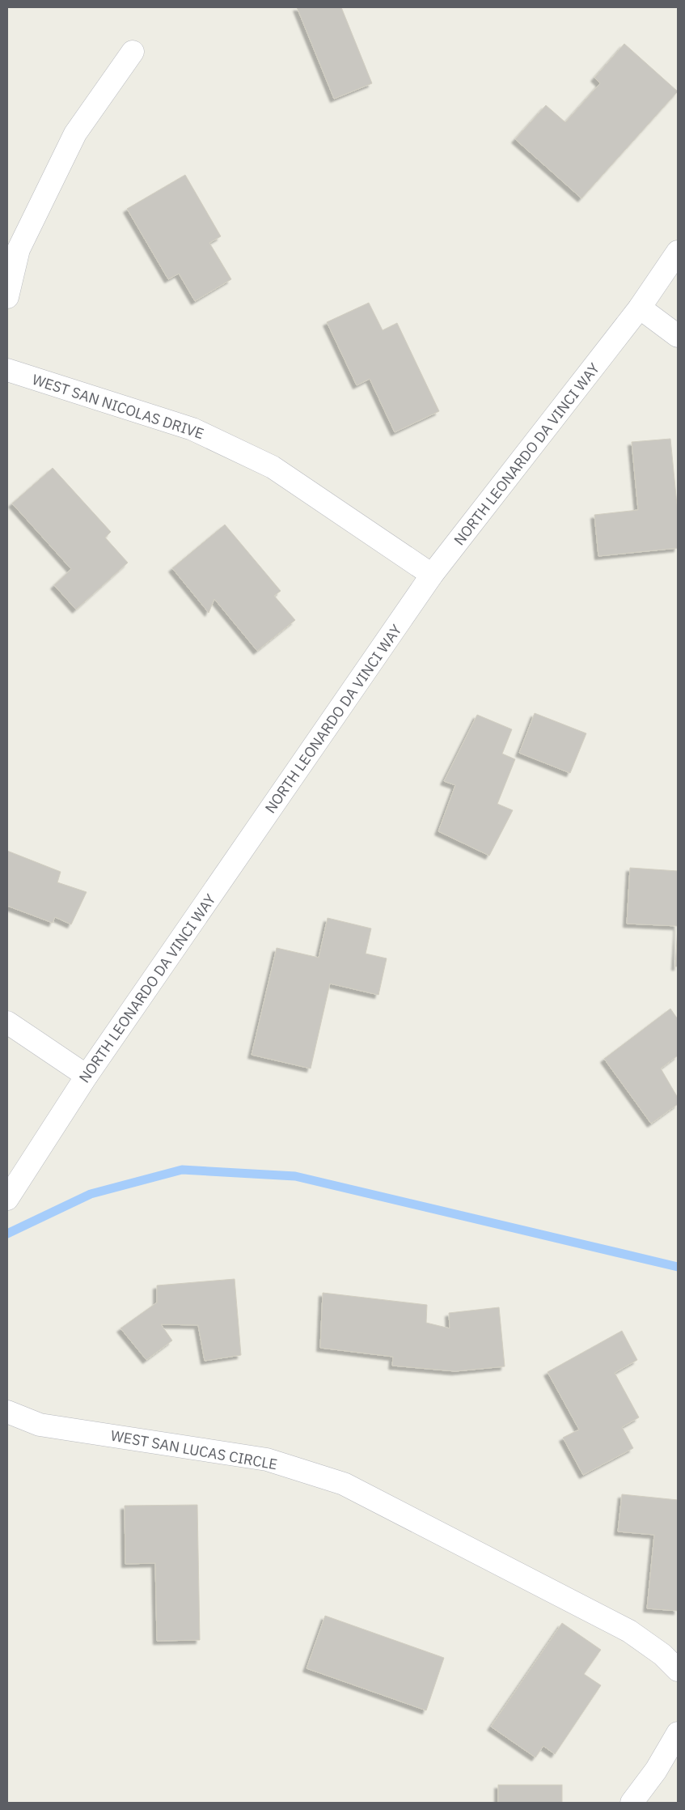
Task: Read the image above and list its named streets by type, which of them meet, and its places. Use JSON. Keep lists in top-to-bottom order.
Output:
{
  "streets": {
    "street": ["WEST SAN NICOLAS DRIVE", "NORTH LEONARDO DA VINCI WAY", "WEST SAN LUCAS CIRCLE"]
  },
  "crossings": [
    ["WEST SAN NICOLAS DRIVE", "NORTH LEONARDO DA VINCI WAY"]
  ]
}
